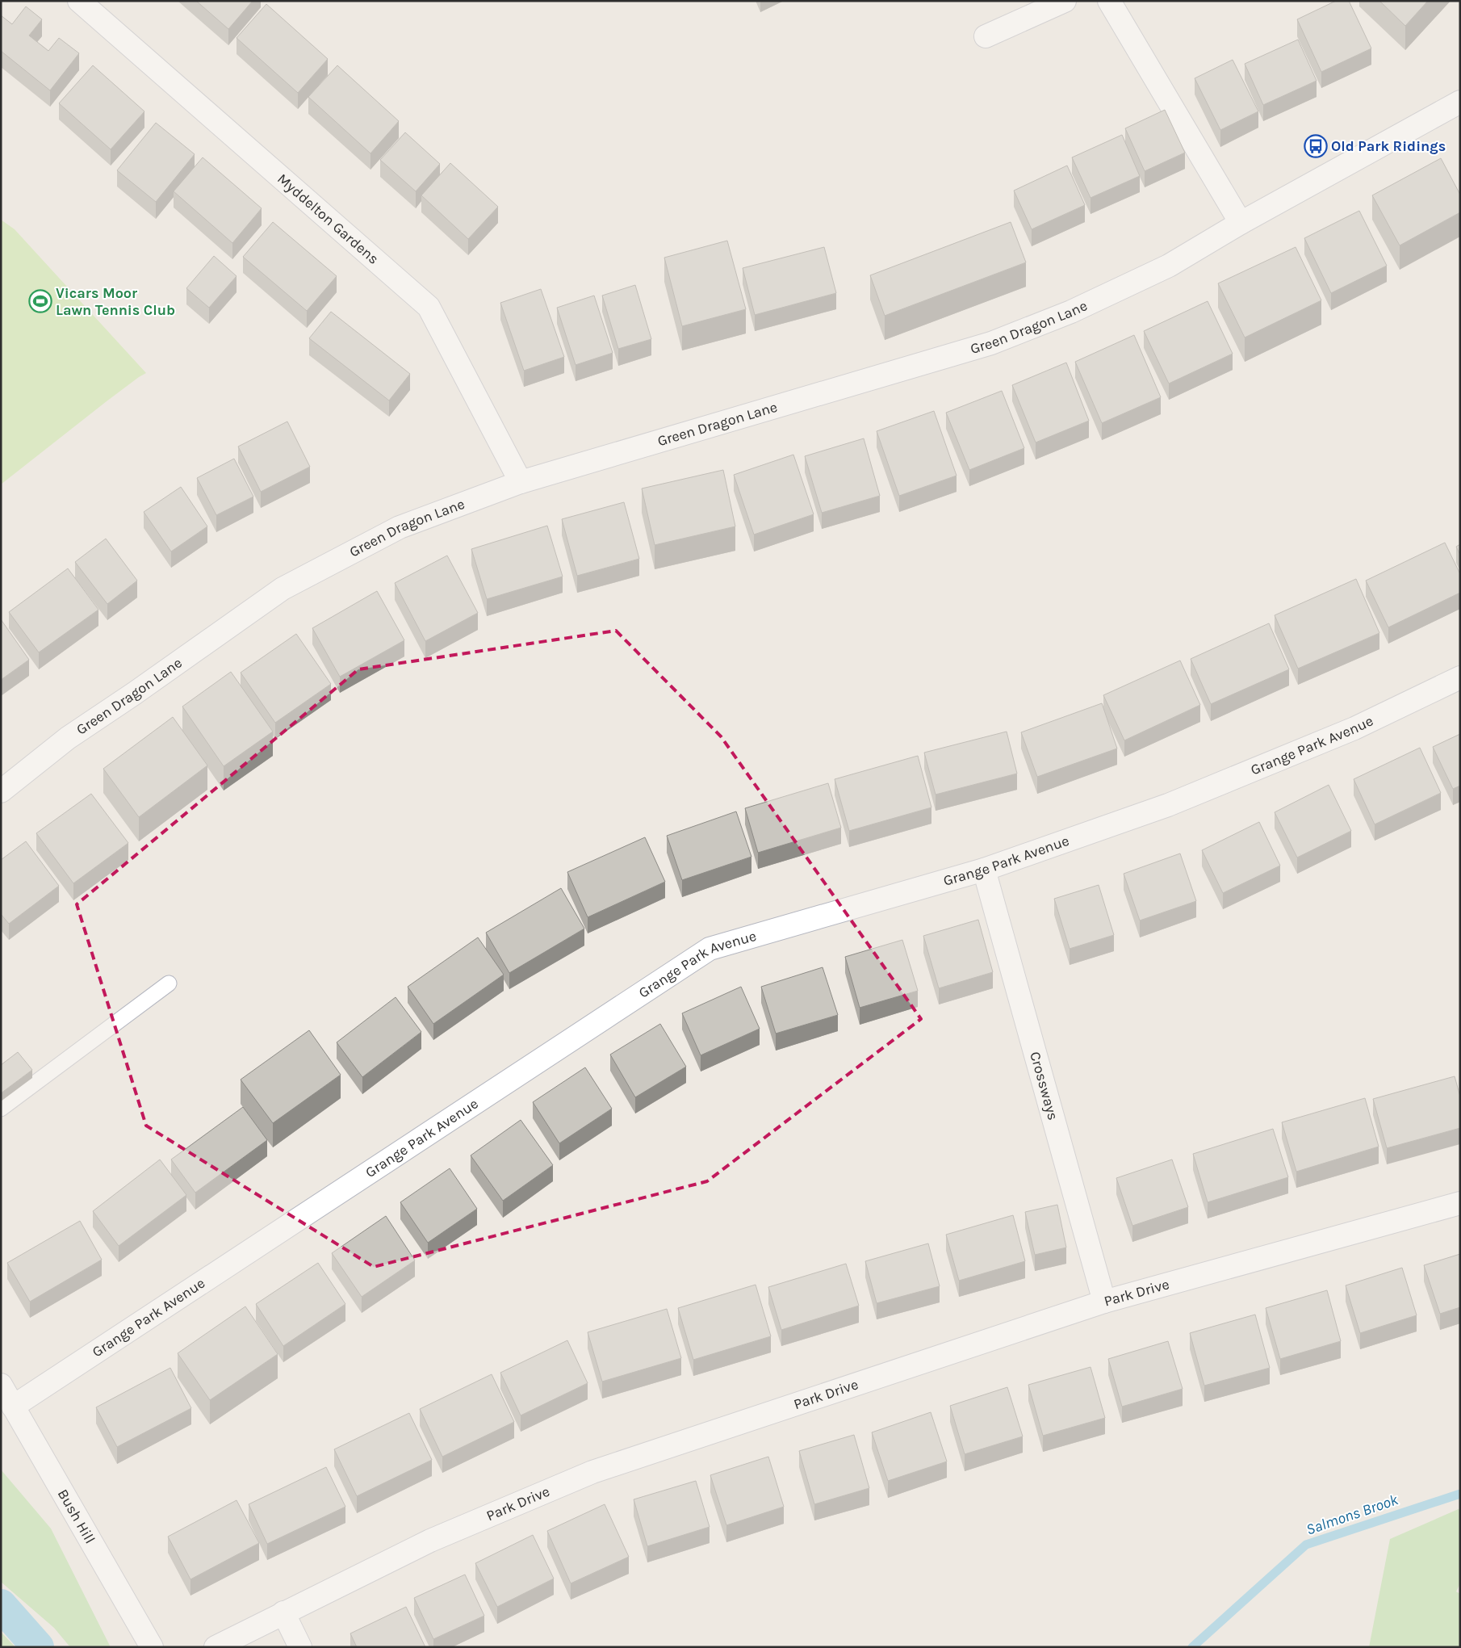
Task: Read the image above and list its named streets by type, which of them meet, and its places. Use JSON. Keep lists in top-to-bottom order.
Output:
{
  "streets": {
    "street": [
      "Myddelton Gardens",
      "Green Dragon Lane",
      "Grange Park Avenue",
      "Crossways",
      "Park Drive",
      "Bush Hill"
    ]
  },
  "crossings": [
    ["Myddelton Gardens", "Green Dragon Lane"],
    ["Grange Park Avenue", "Crossways"],
    ["Grange Park Avenue", "Bush Hill"],
    ["Crossways", "Park Drive"]
  ],
  "water": ["Salmons Brook"],
  "places": {
    "bus stop": ["Old Park Ridings"],
    "sports": ["Vicars Moor Lawn Tennis Club"]
  }
}
